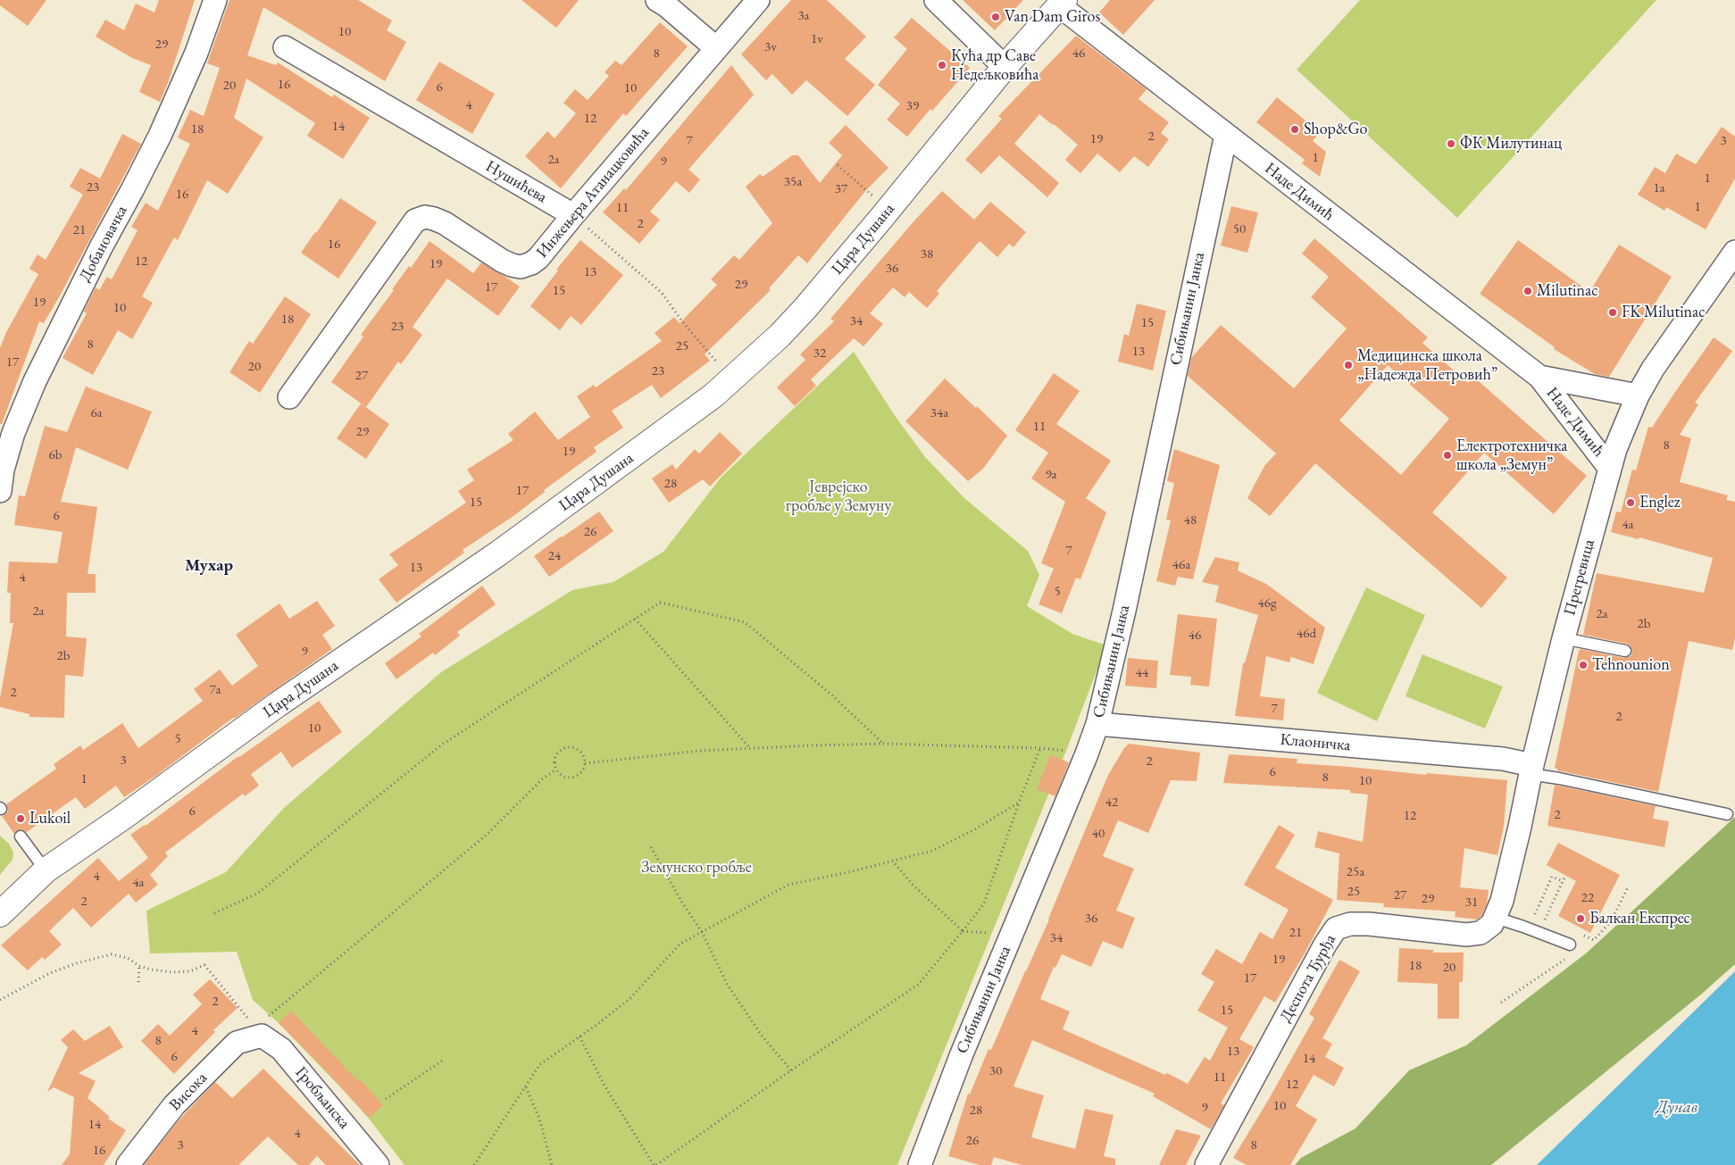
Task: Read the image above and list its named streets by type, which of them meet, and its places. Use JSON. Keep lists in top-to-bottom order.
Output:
{
  "streets": {
    "main road": ["Цара Душана"],
    "street": [
      "Нушићева",
      "Наде Димић",
      "Инжењера Атанацковића",
      "Добановачка",
      "Сибињанин Јанка",
      "Прегревица",
      "Клаоничка",
      "Деспота Ђурђа",
      "Висока",
      "Гробљанска"
    ]
  },
  "crossings": [
    ["Нушићева", "Инжењера Атанацковића"],
    ["Наде Димић", "Цара Душана"],
    ["Наде Димић", "Сибињанин Јанка"],
    ["Наде Димић", "Прегревица"],
    ["Сибињанин Јанка", "Клаоничка"],
    ["Прегревица", "Клаоничка"],
    ["Прегревица", "Деспота Ђурђа"],
    ["Висока", "Гробљанска"]
  ],
  "districts": ["Мухар"],
  "water": ["Дунав"],
  "parks": ["Јеврејско гробље у Земуну", "Земунско гробље"],
  "places": [
    "Van Dam Giros",
    "Кућа др Саве Недељковића",
    "Shop&Go",
    "ФК Милутинац",
    "Milutinac",
    "FK Milutinac",
    "Медицинска школа „Надежда Петровић”",
    "Електротехничка школа „Земун”",
    "Englez",
    "Tehnounion",
    "Lukoil",
    "Балкан Експрес"
  ],
  "house_numbers": [
    "3a",
    "10",
    "1v",
    "29",
    "3v",
    "8",
    "46",
    "16",
    "20",
    "6",
    "10",
    "4",
    "39",
    "12",
    "14",
    "18",
    "2",
    "19",
    "7",
    "3",
    "1",
    "2a",
    "9",
    "1",
    "35a",
    "23",
    "1a",
    "37",
    "16",
    "1",
    "11",
    "2",
    "50",
    "21",
    "16",
    "38",
    "12",
    "19",
    "36",
    "13",
    "29",
    "17",
    "15",
    "19",
    "10",
    "18",
    "34",
    "15",
    "23",
    "8",
    "25",
    "13",
    "32",
    "17",
    "20",
    "23",
    "27",
    "6a",
    "34a",
    "11",
    "29",
    "8",
    "19",
    "6b",
    "9a",
    "28",
    "17",
    "15",
    "6",
    "48",
    "4a",
    "26",
    "7",
    "24",
    "46a",
    "13",
    "4",
    "5",
    "46g",
    "2a",
    "2a",
    "2b",
    "46d",
    "46",
    "9",
    "2b",
    "44",
    "7a",
    "2",
    "7",
    "2",
    "10",
    "5",
    "3",
    "2",
    "6",
    "8",
    "1",
    "10",
    "42",
    "6",
    "2",
    "12",
    "40",
    "25a",
    "4",
    "4a",
    "25",
    "27",
    "22",
    "29",
    "2",
    "31",
    "36",
    "21",
    "34",
    "19",
    "18",
    "20",
    "17",
    "2",
    "15",
    "4",
    "8",
    "13",
    "6",
    "14",
    "30",
    "11",
    "12",
    "10",
    "9",
    "28",
    "14",
    "4",
    "26",
    "3",
    "8",
    "16"
  ]
}
